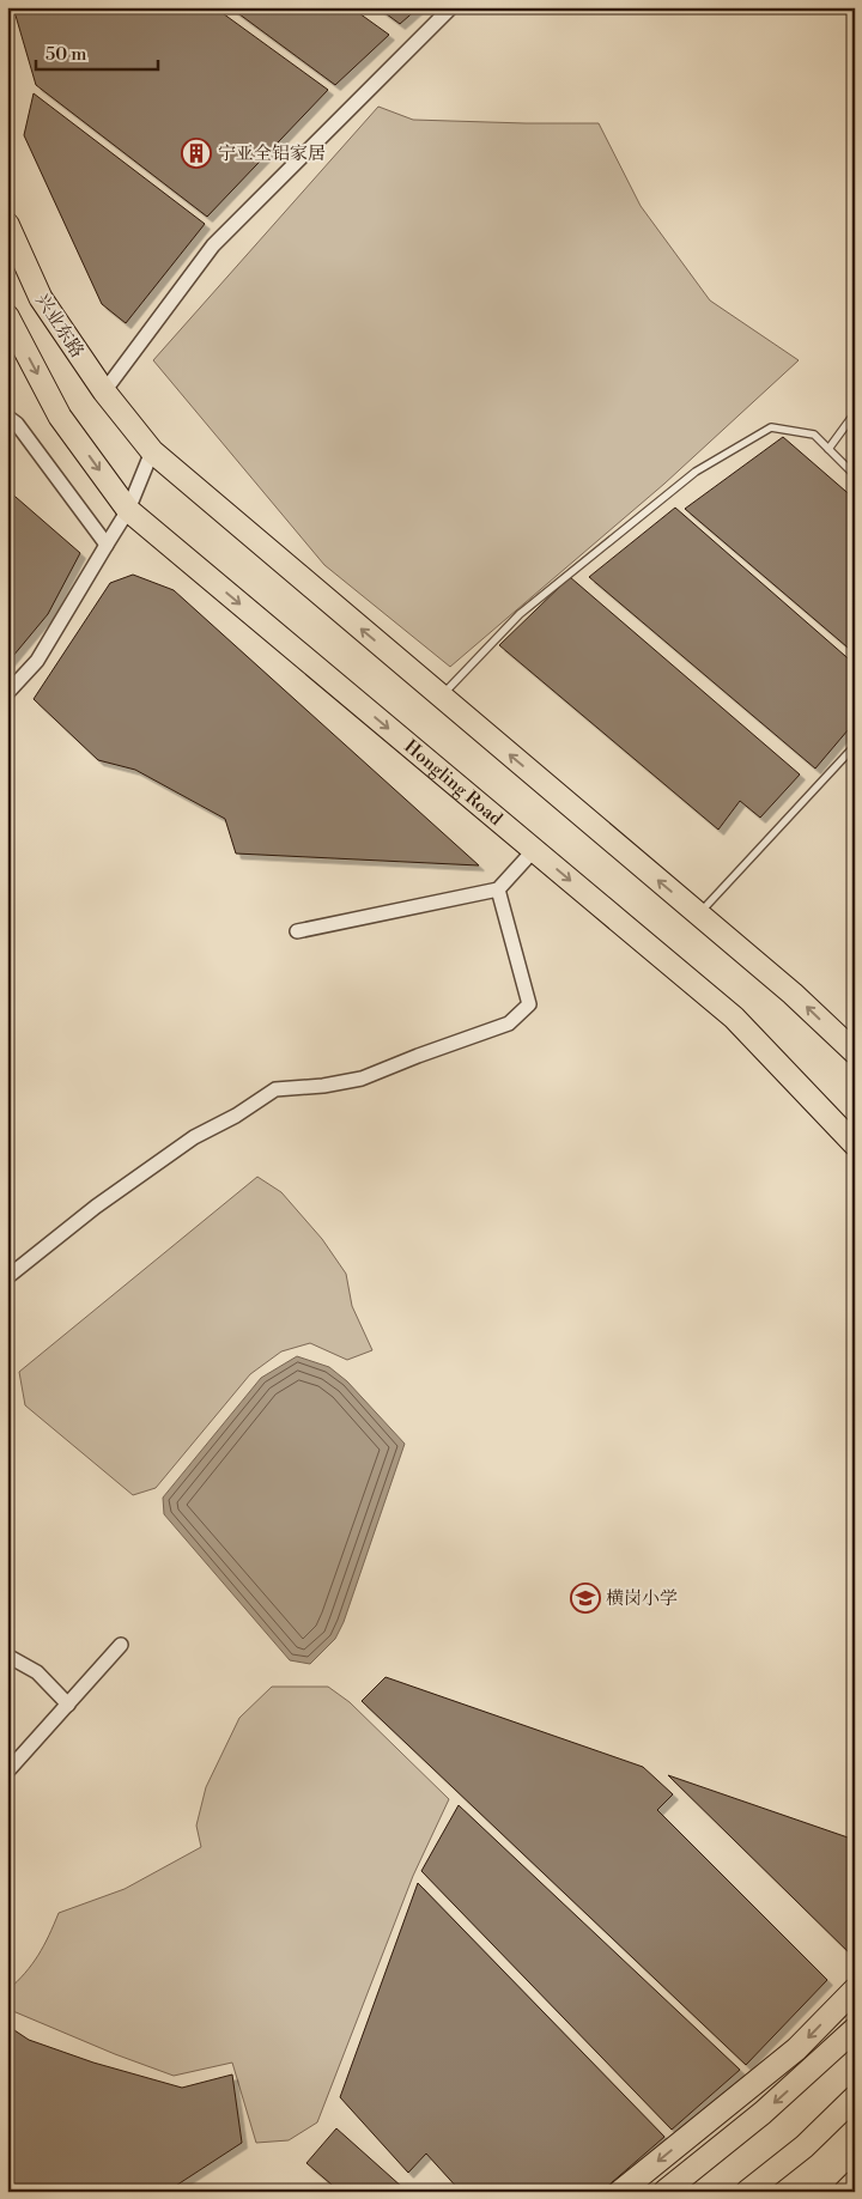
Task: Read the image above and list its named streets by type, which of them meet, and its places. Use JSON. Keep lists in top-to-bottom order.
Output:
{
  "streets": {
    "main road": ["兴业东路", "Hongling Road"]
  },
  "places": {
    "building": ["宁亚全铝家居"],
    "school or university": ["横岗小学"]
  },
  "scale_bar": "50 m"
}
